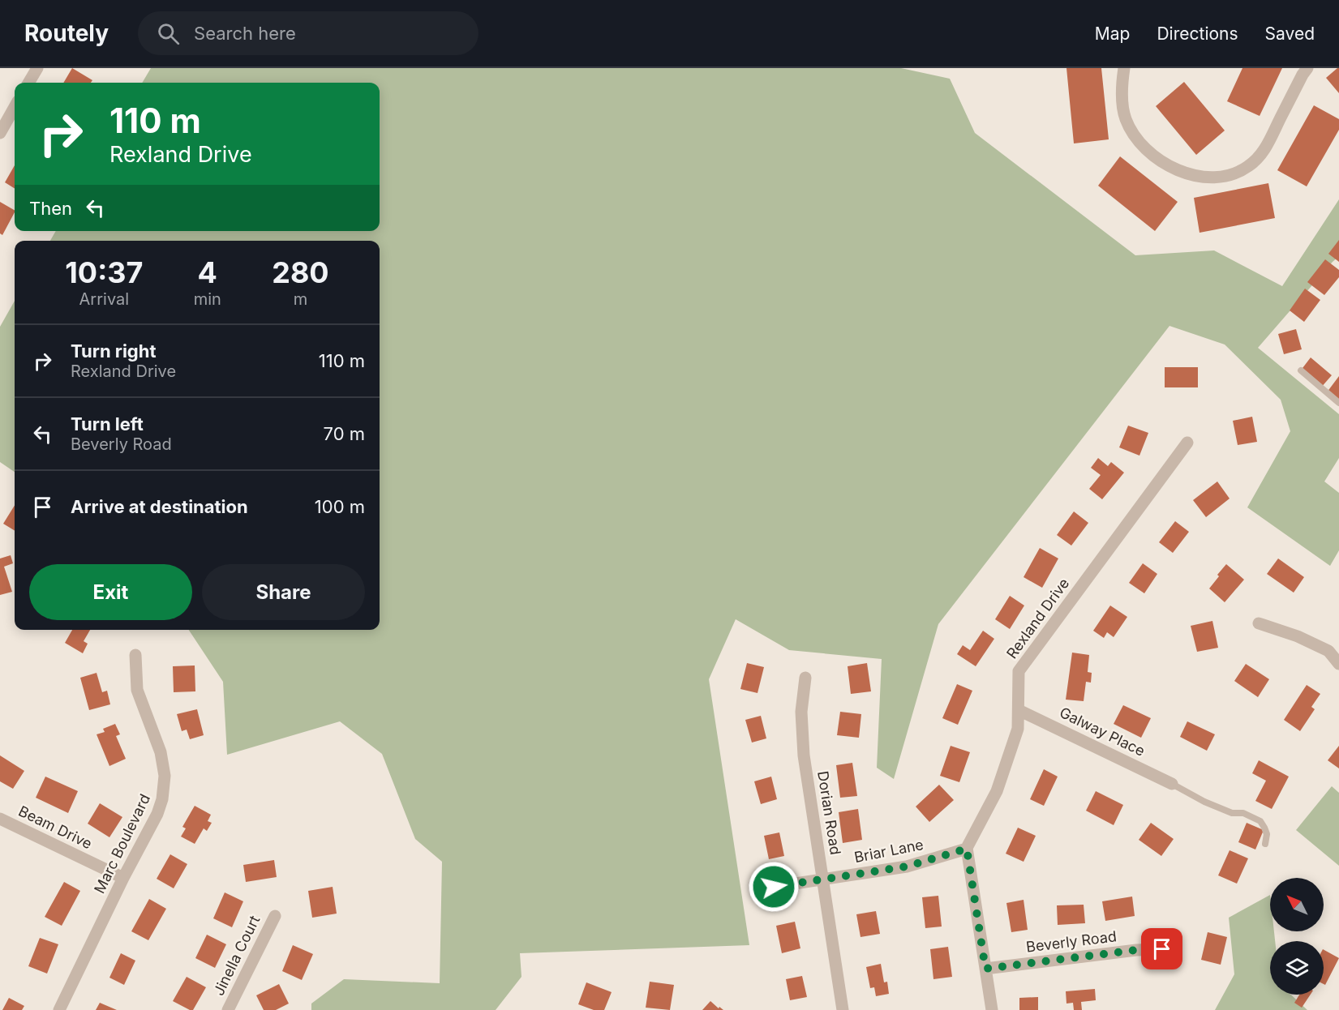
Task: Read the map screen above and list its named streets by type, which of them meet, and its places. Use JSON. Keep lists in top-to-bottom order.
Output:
{
  "streets": {
    "street": [
      "Rexland Drive",
      "Galway Place",
      "Dorian Road",
      "Beam Drive",
      "Marc Boulevard",
      "Briar Lane",
      "Beverly Road",
      "Jinella Court"
    ]
  },
  "crossings": [
    ["Rexland Drive", "Galway Place"],
    ["Rexland Drive", "Briar Lane"],
    ["Dorian Road", "Briar Lane"],
    ["Beam Drive", "Marc Boulevard"]
  ],
  "north": "top left",
  "page": {
    "header": "Routely",
    "search": "Search here",
    "nav": ["Map", "Directions", "Saved"],
    "turn": ["110 m", "Rexland Drive"],
    "then": "Then",
    "eta": [
      "10:37",
      "Arrival",
      "4",
      "min",
      "280",
      "m"
    ],
    "list": [
      {
        "name": "Turn right",
        "note": "Rexland Drive",
        "value": "110 m"
      },
      {
        "name": "Turn left",
        "note": "Beverly Road",
        "value": "70 m"
      },
      {
        "name": "Arrive at destination",
        "value": "100 m"
      }
    ],
    "buttons": ["Exit", "Share"]
  }
}
